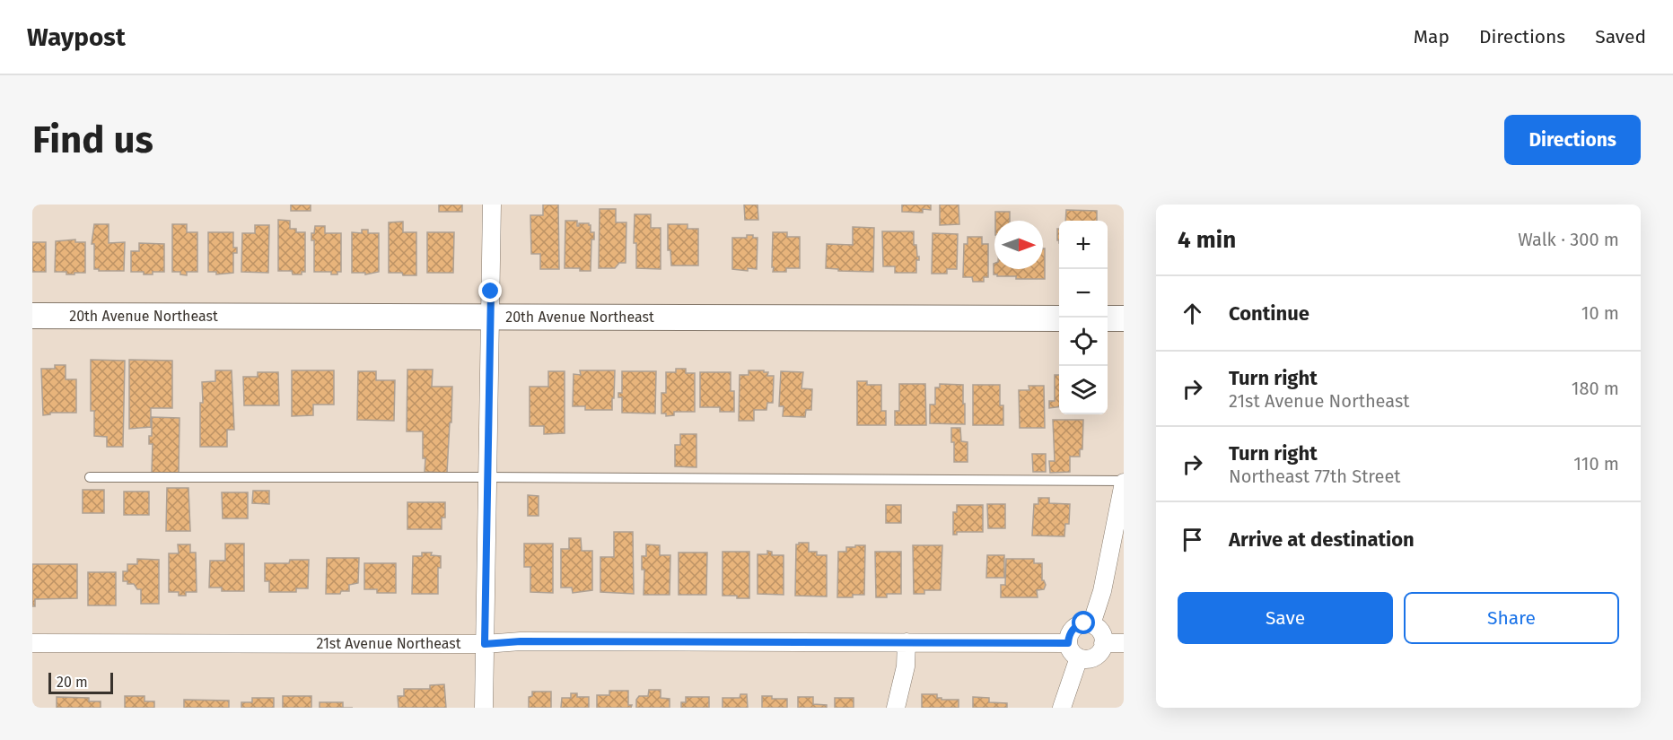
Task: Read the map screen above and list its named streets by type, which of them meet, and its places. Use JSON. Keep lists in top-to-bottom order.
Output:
{
  "streets": {
    "street": ["20th Avenue Northeast", "21st Avenue Northeast"]
  },
  "scale_bar": "20 m",
  "north": "right",
  "page": {
    "header": "Waypost",
    "nav": ["Map", "Directions", "Saved"],
    "buttons": [
      "Directions",
      ["Save", "Share"]
    ],
    "title": "Find us",
    "heading": ["4 min", "Walk · 300 m"],
    "map_buttons": ["+", "−"],
    "list": [
      ["Continue", "10 m"],
      ["Turn right", "21st Avenue Northeast", "180 m"],
      ["Turn right", "Northeast 77th Street", "110 m"],
      "Arrive at destination"
    ],
    "scale": "20 m"
  }
}
